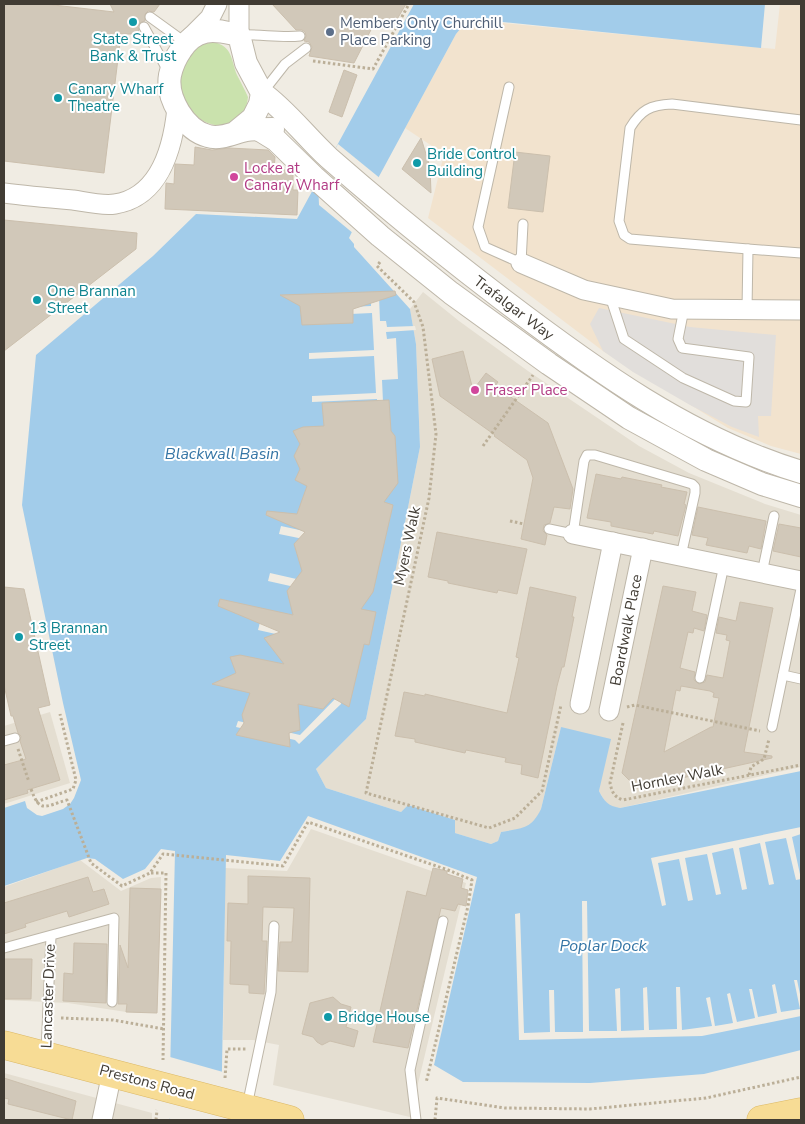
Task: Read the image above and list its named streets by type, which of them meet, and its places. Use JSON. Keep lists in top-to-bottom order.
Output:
{
  "streets": {
    "main road": ["Prestons Road"],
    "street": ["Trafalgar Way", "Boardwalk Place"],
    "lane": ["Lancaster Drive"],
    "path": ["Myers Walk", "Hornley Walk"]
  },
  "crossings": [
    ["Myers Walk", "Boardwalk Place"],
    ["Boardwalk Place", "Hornley Walk"],
    ["Lancaster Drive", "Prestons Road"]
  ],
  "water": ["Blackwall Basin", "Poplar Dock"],
  "places": [
    "State Street Bank & Trust",
    "Members Only Churchill Place Parking",
    "Canary Wharf Theatre",
    "Bride Control Building",
    "Locke at Canary Wharf",
    "One Brannan Street",
    "Fraser Place",
    "13 Brannan Street",
    "Bridge House"
  ]
}
